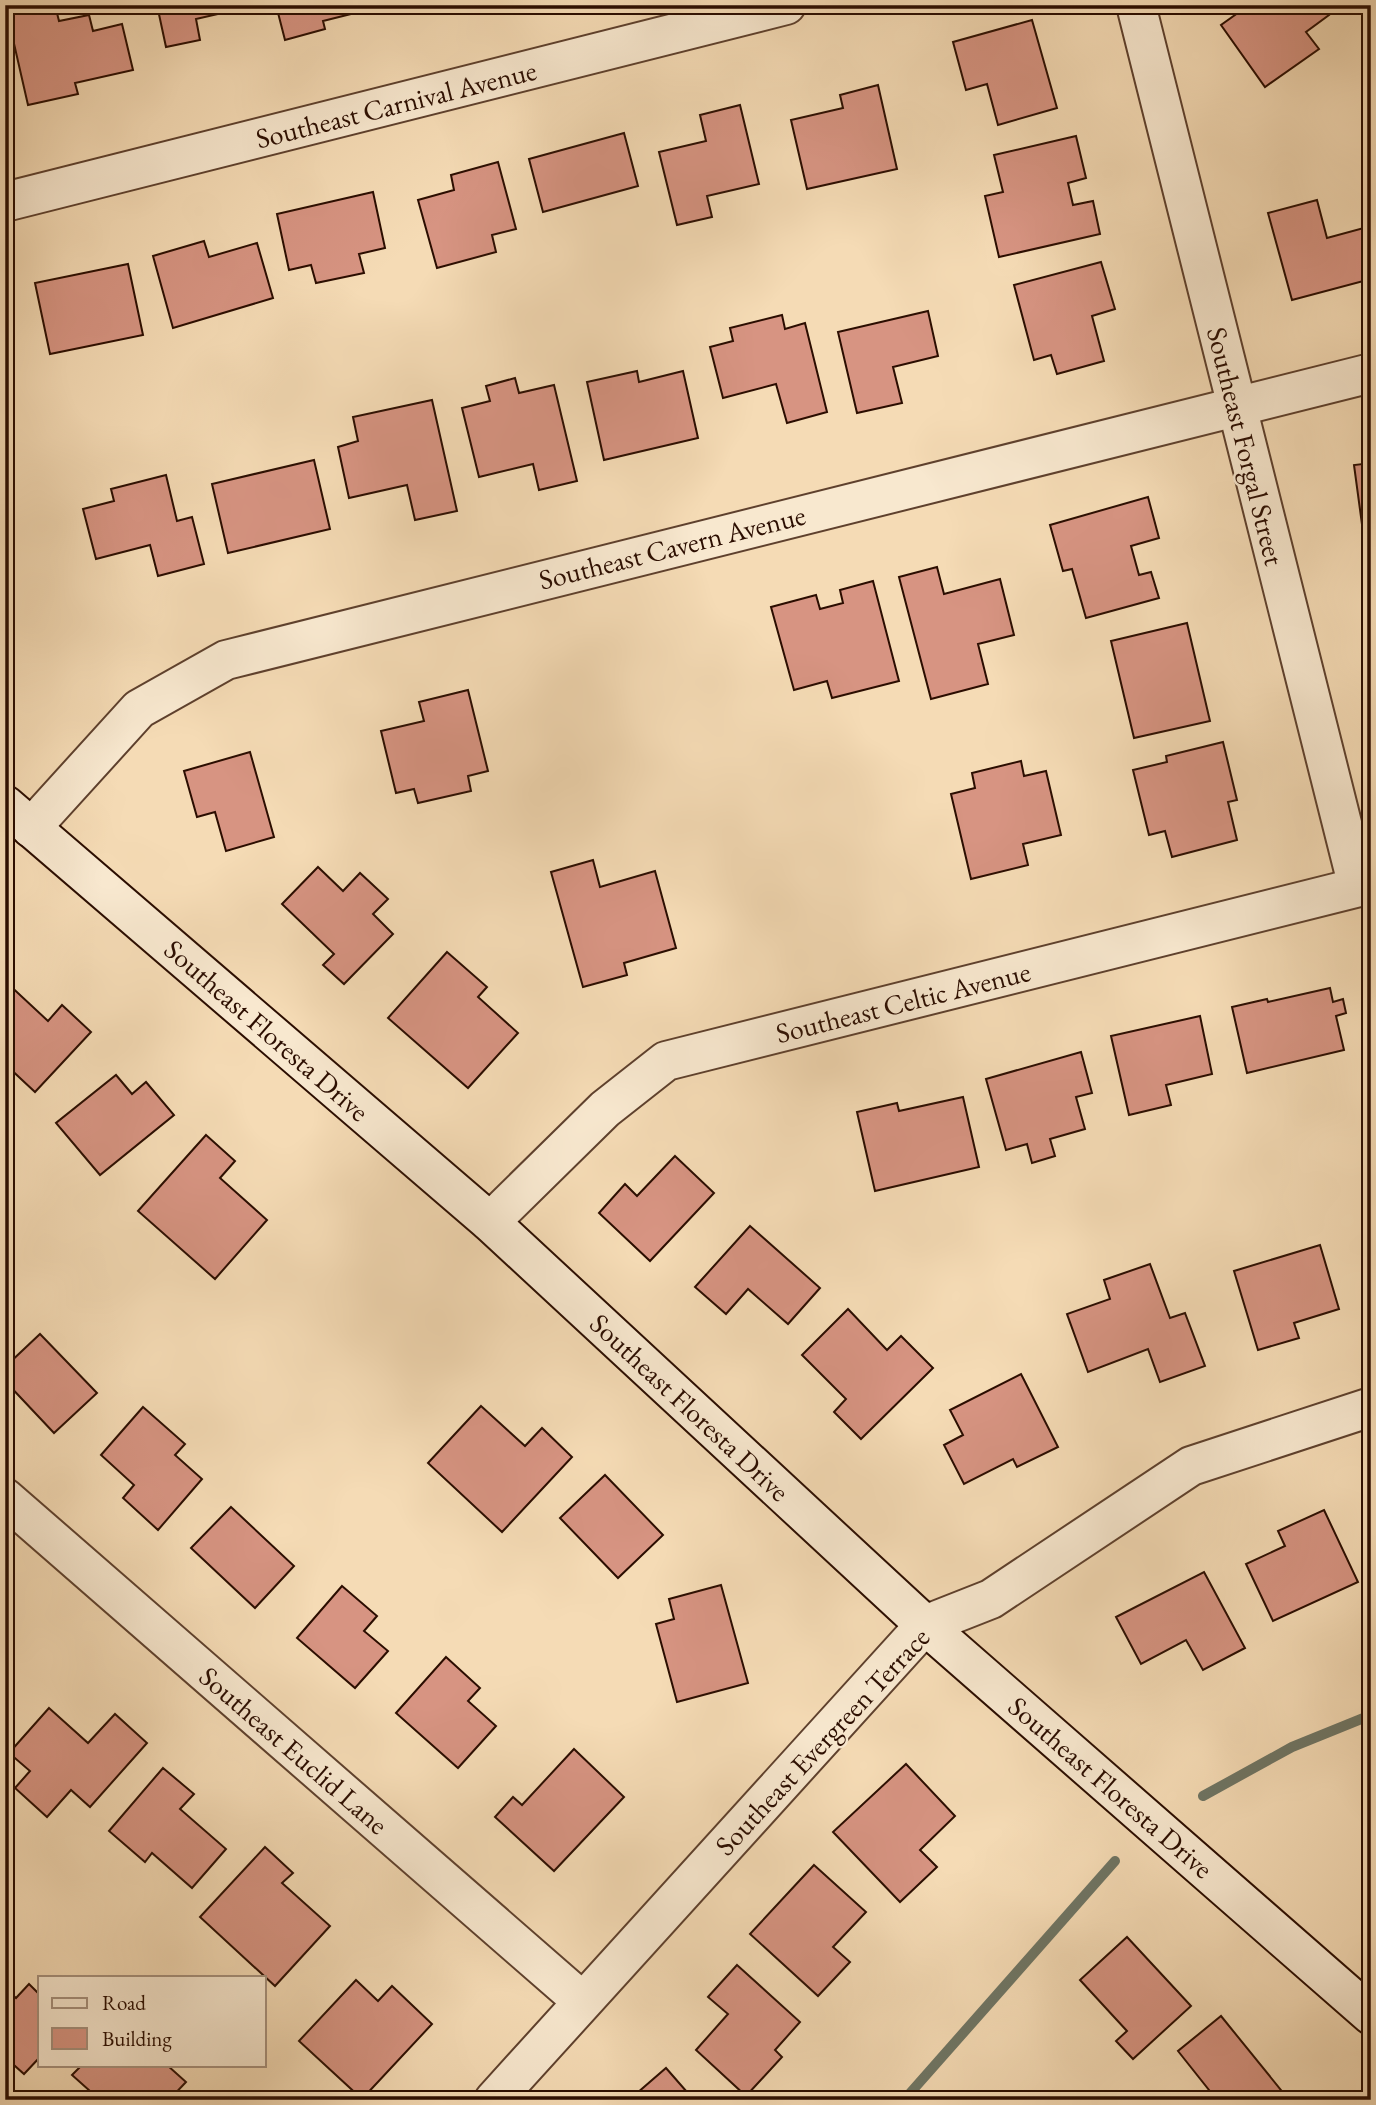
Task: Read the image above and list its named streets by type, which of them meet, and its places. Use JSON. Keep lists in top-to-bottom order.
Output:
{
  "streets": {
    "street": [
      "Southeast Carnival Avenue",
      "Southeast Forgal Street",
      "Southeast Cavern Avenue",
      "Southeast Celtic Avenue",
      "Southeast Floresta Drive",
      "Southeast Evergreen Terrace",
      "Southeast Euclid Lane"
    ]
  },
  "crossings": [
    ["Southeast Forgal Street", "Southeast Cavern Avenue"],
    ["Southeast Forgal Street", "Southeast Celtic Avenue"],
    ["Southeast Cavern Avenue", "Southeast Floresta Drive"],
    ["Southeast Celtic Avenue", "Southeast Floresta Drive"],
    ["Southeast Floresta Drive", "Southeast Evergreen Terrace"],
    ["Southeast Evergreen Terrace", "Southeast Euclid Lane"]
  ],
  "legend": ["Road", "Building"]
}
